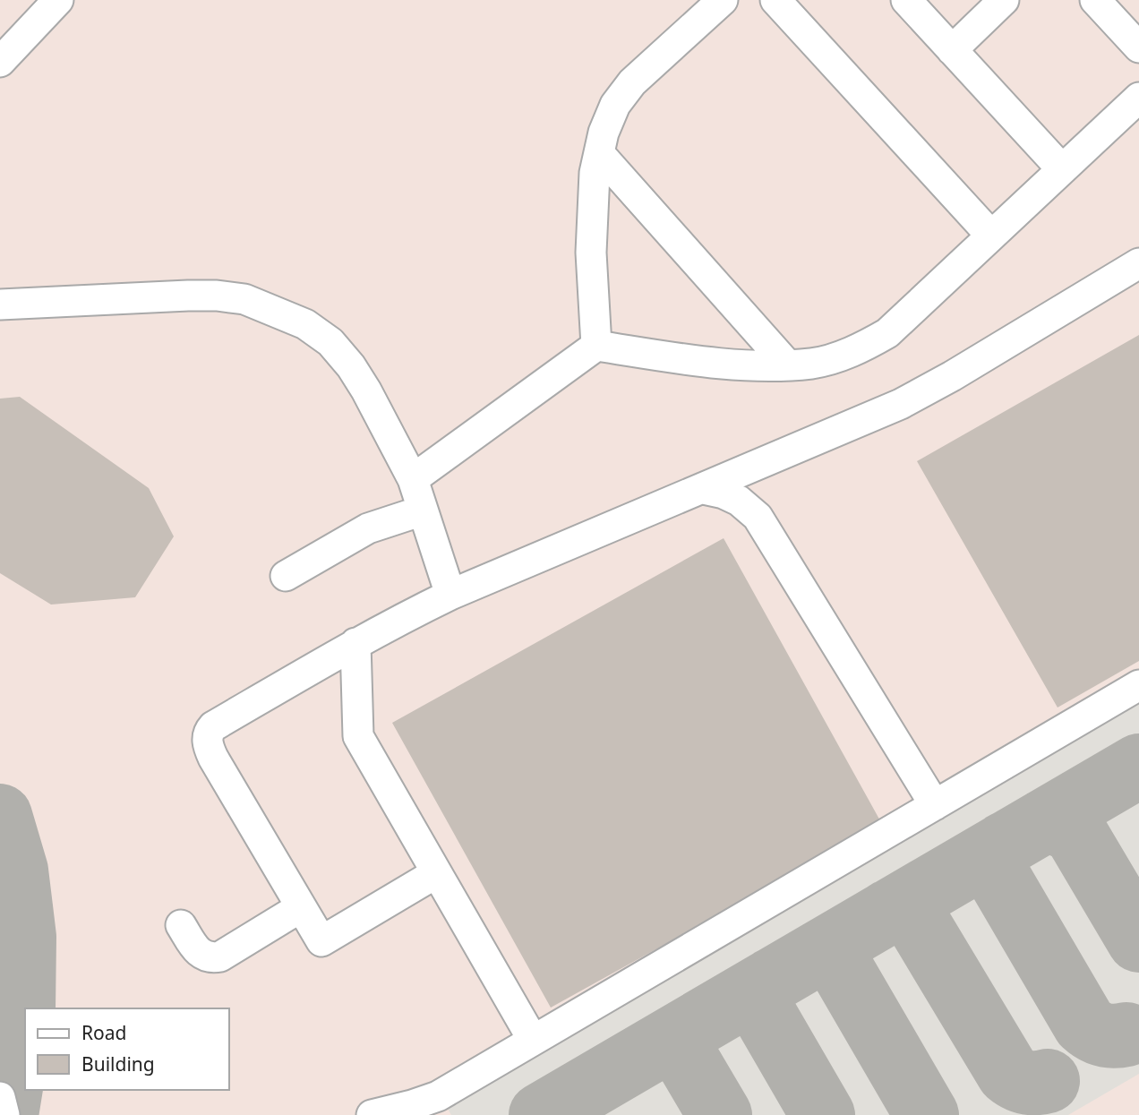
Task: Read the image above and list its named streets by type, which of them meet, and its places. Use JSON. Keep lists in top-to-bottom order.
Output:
{
  "legend": ["Road", "Building"]
}
